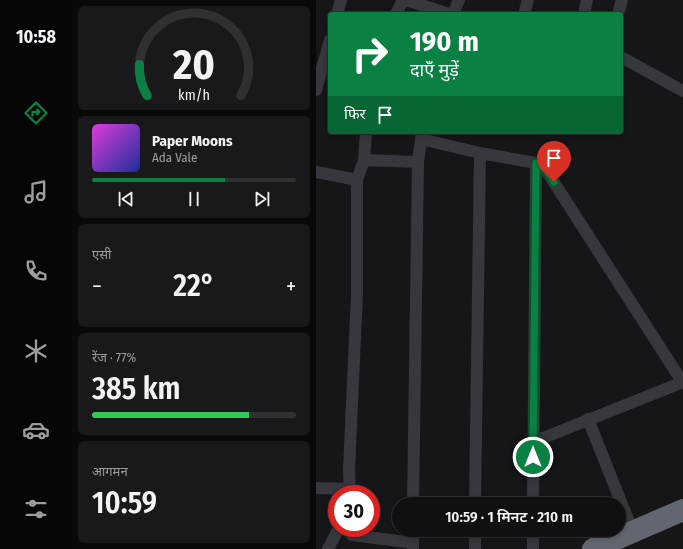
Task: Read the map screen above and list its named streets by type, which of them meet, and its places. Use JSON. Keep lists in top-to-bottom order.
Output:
{
  "page": {
    "tabs": "10:58",
    "turn": ["190 m", "दाएँ मुड़ें"],
    "then": "फिर",
    "song": ["Paper Moons", "Ada Vale"],
    "tile": [
      "एसी",
      ["रेंज · 77%", "385 km"],
      ["आगमन", "10:59"]
    ],
    "heat": ["−", "22°", "+"],
    "limit": "30",
    "trip": "10:59 · 1 मिनट · 210 m",
    "gauge": ["20", "km/h"]
  }
}
